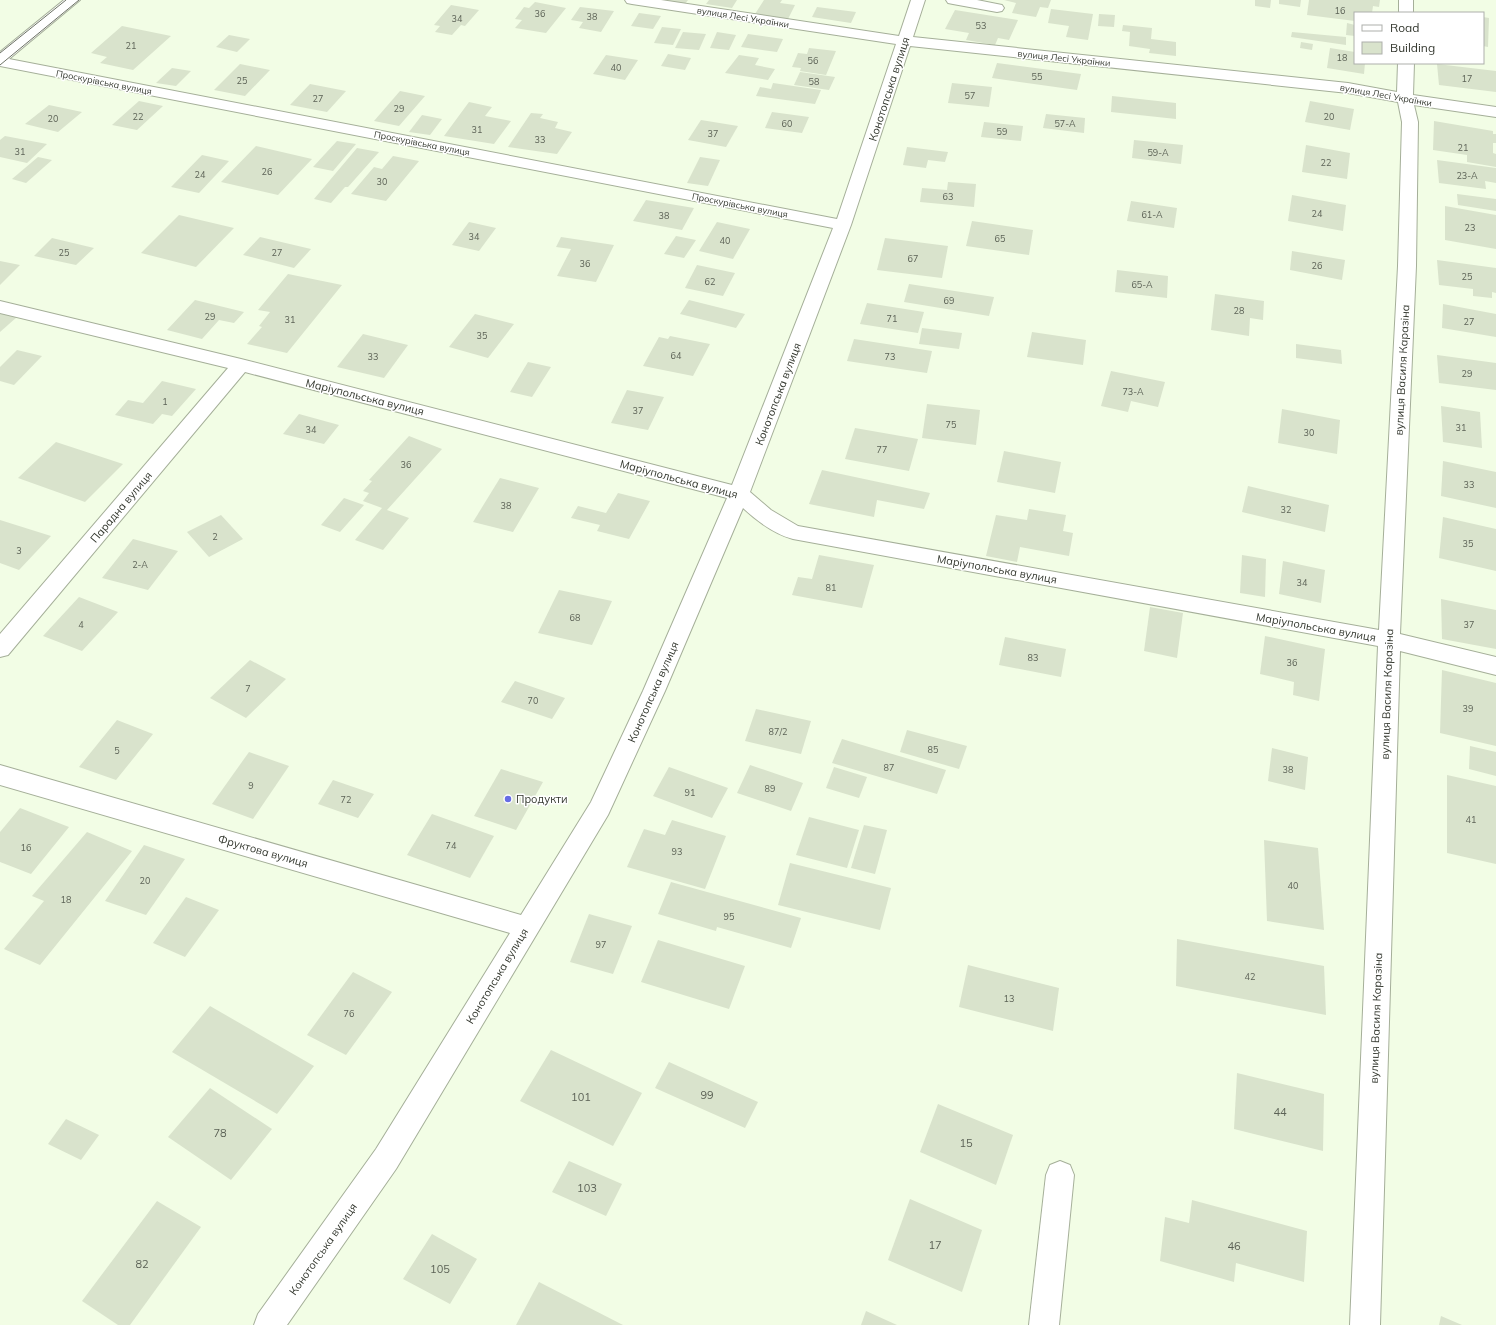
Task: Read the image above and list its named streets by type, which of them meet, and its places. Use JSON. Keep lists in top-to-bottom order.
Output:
{
  "streets": {
    "street": [
      "вулиця Лесі Українки",
      "Проскурівська вулиця",
      "Конотопська вулиця",
      "вулиця Василя Каразіна",
      "Маріупольська вулиця",
      "Парадна вулиця",
      "Фруктова вулиця"
    ]
  },
  "crossings": [
    ["вулиця Лесі Українки", "Конотопська вулиця"],
    ["вулиця Лесі Українки", "вулиця Василя Каразіна"],
    ["Проскурівська вулиця", "Конотопська вулиця"],
    ["Конотопська вулиця", "Маріупольська вулиця"],
    ["Конотопська вулиця", "Фруктова вулиця"],
    ["вулиця Василя Каразіна", "Маріупольська вулиця"],
    ["Маріупольська вулиця", "Парадна вулиця"]
  ],
  "places": ["Продукти"],
  "house_numbers": [
    "16",
    "36",
    "38",
    "34",
    "53",
    "21",
    "18",
    "56",
    "40",
    "55",
    "17",
    "25",
    "58",
    "57",
    "27",
    "29",
    "22",
    "20",
    "20",
    "60",
    "57-А",
    "31",
    "59",
    "37",
    "33",
    "21",
    "31",
    "59-А",
    "22",
    "26",
    "24",
    "23-А",
    "30",
    "63",
    "24",
    "61-А",
    "38",
    "23",
    "34",
    "65",
    "40",
    "25",
    "27",
    "67",
    "36",
    "26",
    "25",
    "62",
    "65-А",
    "69",
    "28",
    "29",
    "71",
    "31",
    "27",
    "35",
    "64",
    "33",
    "73",
    "29",
    "73-А",
    "1",
    "37",
    "75",
    "31",
    "34",
    "30",
    "77",
    "36",
    "33",
    "38",
    "32",
    "2",
    "35",
    "3",
    "2-А",
    "34",
    "81",
    "68",
    "4",
    "37",
    "83",
    "36",
    "7",
    "70",
    "39",
    "87/2",
    "85",
    "5",
    "87",
    "38",
    "9",
    "89",
    "91",
    "72",
    "41",
    "74",
    "16",
    "93",
    "20",
    "40",
    "18",
    "95",
    "97",
    "42",
    "13",
    "76",
    "99",
    "101",
    "44",
    "78",
    "15",
    "103",
    "17",
    "46",
    "82",
    "105"
  ],
  "legend": ["Road", "Building"]
}
